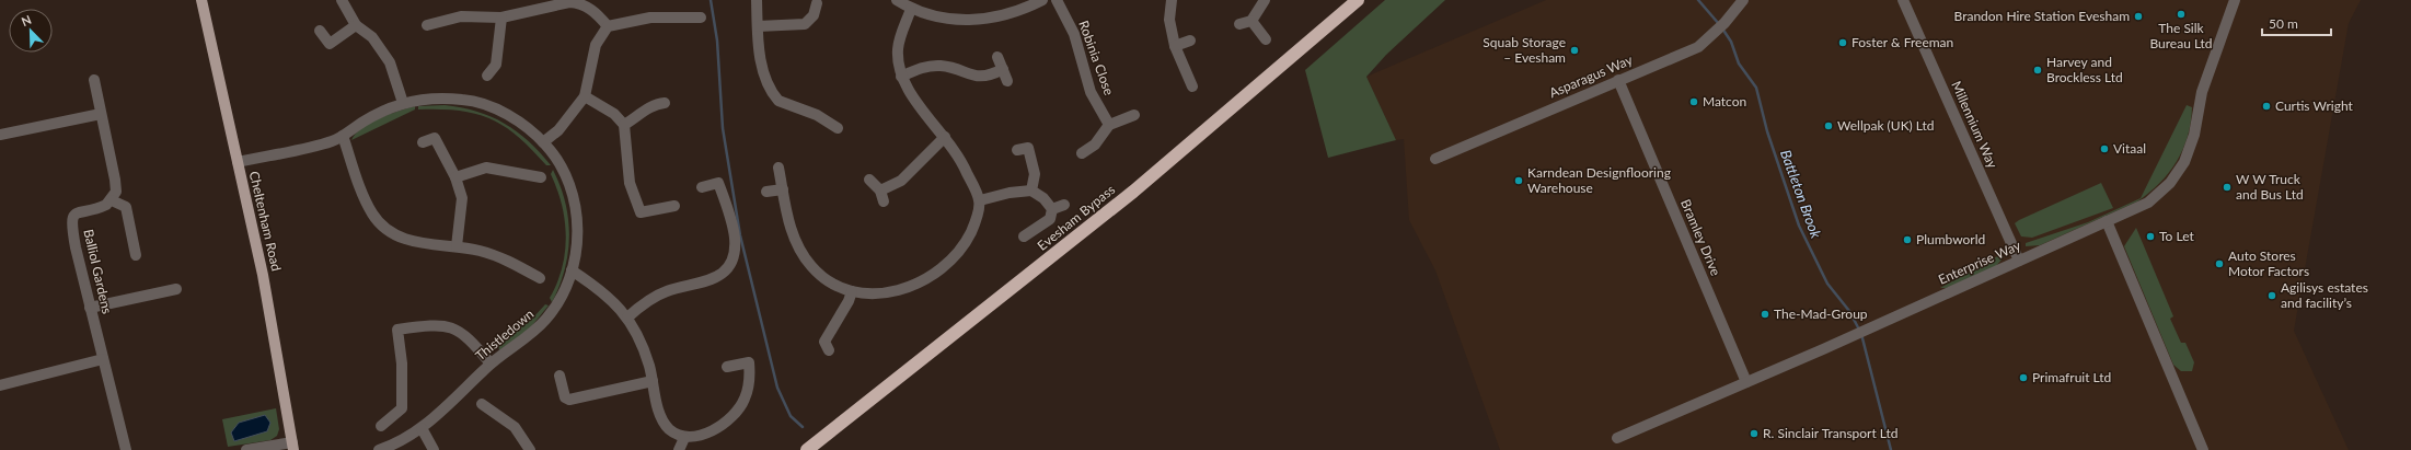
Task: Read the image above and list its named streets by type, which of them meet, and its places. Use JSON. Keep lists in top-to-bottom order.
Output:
{
  "streets": {
    "highway": ["Evesham Bypass"],
    "main road": ["Cheltenham Road"],
    "street": [
      "Robinia Close",
      "Asparagus Way",
      "Millennium Way",
      "Bramley Drive",
      "Enterprise Way",
      "Balliol Gardens",
      "Thistledown"
    ]
  },
  "crossings": [
    ["Asparagus Way", "Bramley Drive"],
    ["Millennium Way", "Enterprise Way"],
    ["Cheltenham Road", "Thistledown"],
    ["Bramley Drive", "Enterprise Way"]
  ],
  "water": ["Battleton Brook"],
  "places": [
    "The Silk Bureau Ltd",
    "Brandon Hire Station Evesham",
    "Foster & Freeman",
    "Squab Storage – Evesham",
    "Harvey and Brockless Ltd",
    "Matcon",
    "Curtis Wright",
    "Wellpak (UK) Ltd",
    "Vitaal",
    "Karndean Designflooring Warehouse",
    "W W Truck and Bus Ltd",
    "To Let",
    "Plumbworld",
    "Auto Stores Motor Factors",
    "Agilisys estates and facility’s",
    "The-Mad-Group",
    "Primafruit Ltd",
    "R. Sinclair Transport Ltd"
  ],
  "scale_bar": "50 m",
  "north": "top left"
}
